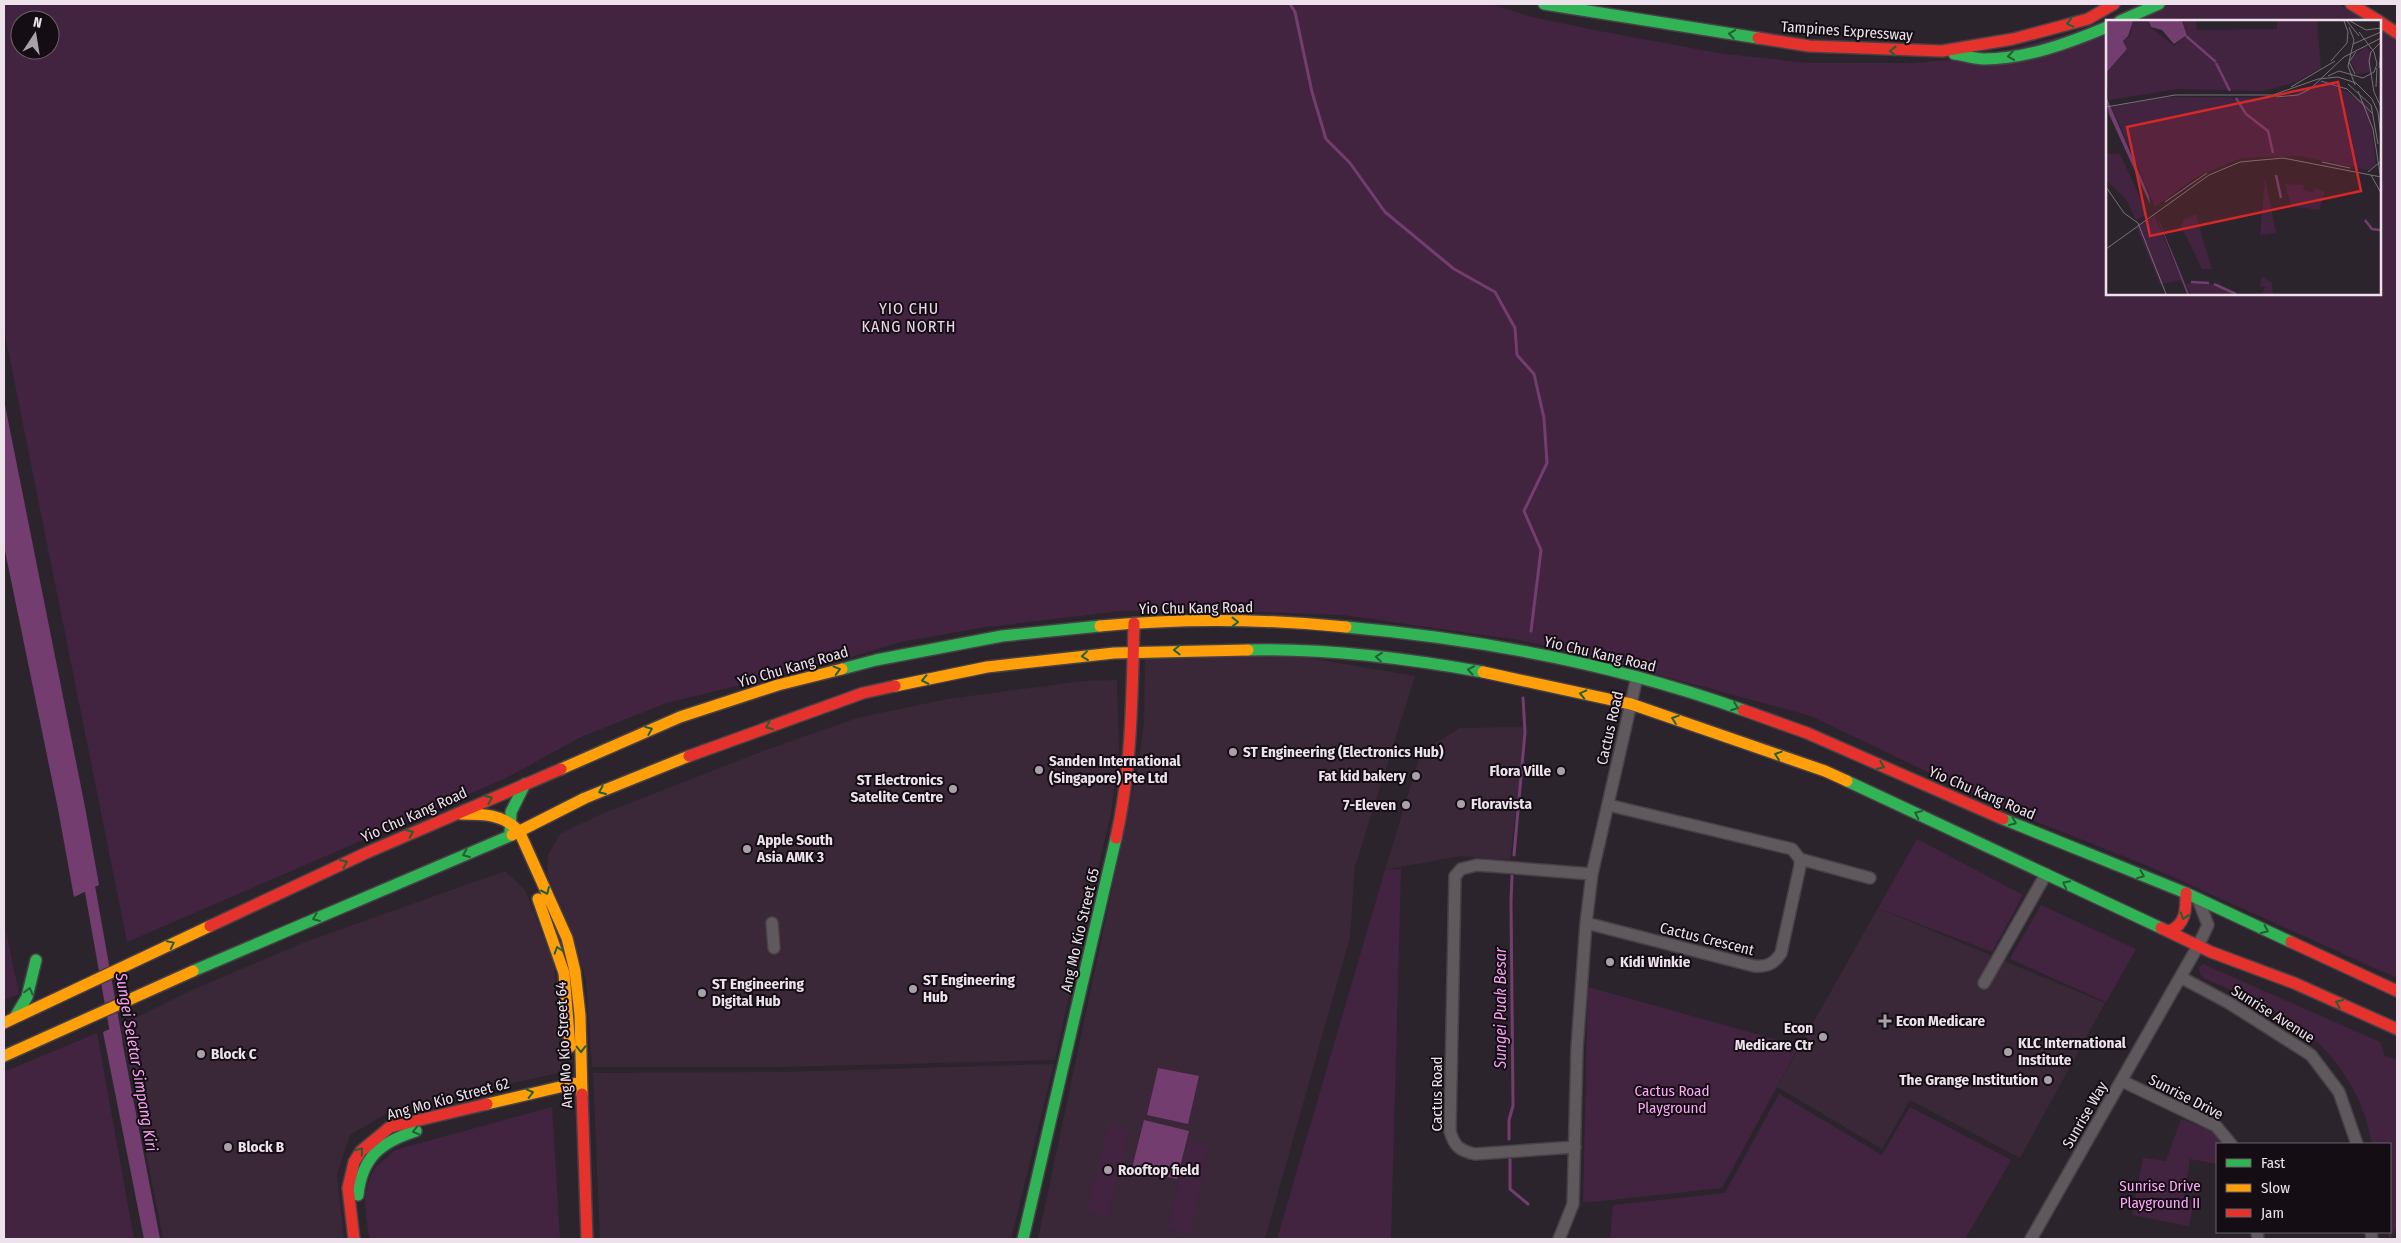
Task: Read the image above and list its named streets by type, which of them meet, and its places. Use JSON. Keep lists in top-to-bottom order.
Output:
{
  "streets": {
    "main road": [
      "Tampines Expressway",
      "Yio Chu Kang Road",
      "Ang Mo Kio Street 65",
      "Ang Mo Kio Street 64",
      "Ang Mo Kio Street 62"
    ],
    "street": [
      "Cactus Road",
      "Cactus Crescent",
      "Sunrise Avenue",
      "Sunrise Drive",
      "Sunrise Way"
    ]
  },
  "crossings": [
    ["Yio Chu Kang Road", "Cactus Road"],
    ["Yio Chu Kang Road", "Ang Mo Kio Street 65"],
    ["Yio Chu Kang Road", "Sunrise Way"],
    ["Cactus Road", "Cactus Crescent"],
    ["Sunrise Avenue", "Sunrise Way"],
    ["Ang Mo Kio Street 64", "Ang Mo Kio Street 62"],
    ["Sunrise Drive", "Sunrise Way"]
  ],
  "one_way": ["Tampines Expressway"],
  "districts": ["YIO CHU KANG NORTH"],
  "water": ["Sungei Puak Besar", "Sungei Seletar Simpang Kiri"],
  "parks": ["Cactus Road Playground", "Sunrise Drive Playground II"],
  "places": {
    "other": [
      "ST Engineering (Electronics Hub)",
      "Sanden International (Singapore) Pte Ltd",
      "Flora Ville",
      "Fat kid bakery",
      "ST Electronics Satelite Centre",
      "Floravista",
      "7-Eleven",
      "Apple South Asia AMK 3",
      "Kidi Winkie",
      "ST Engineering Hub",
      "ST Engineering Digital Hub",
      "Econ Medicare Ctr",
      "KLC International Institute",
      "Block C",
      "The Grange Institution",
      "Block B",
      "Rooftop field"
    ],
    "health": ["Econ Medicare"]
  },
  "legend": ["Fast", "Slow", "Jam"],
  "north": "top"
}
